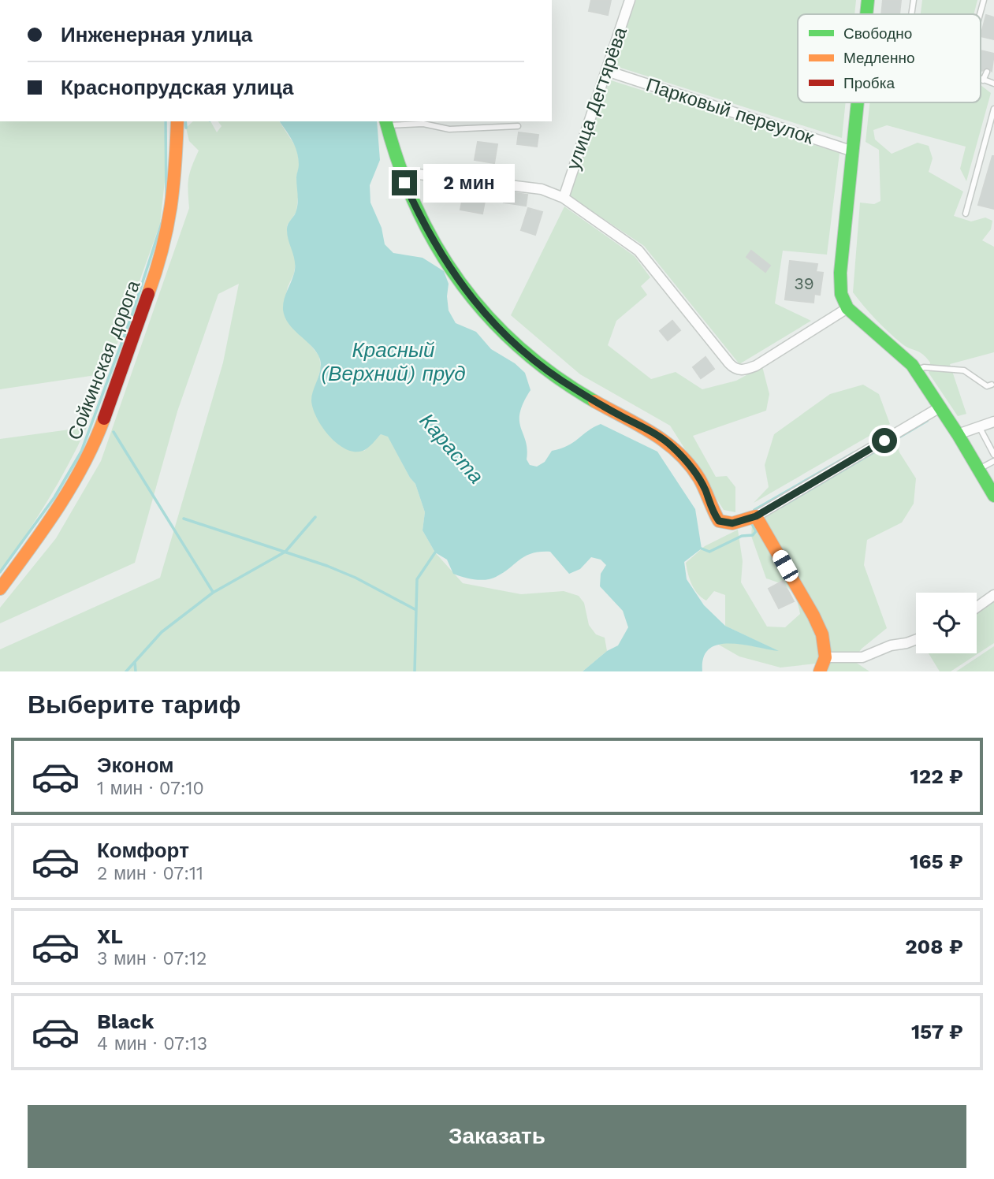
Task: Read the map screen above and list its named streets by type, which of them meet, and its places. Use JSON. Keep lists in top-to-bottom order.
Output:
{
  "streets": {
    "street": ["улица Дегтярёва", "Парковый переулок", "Сойкинская дорога"]
  },
  "crossings": [
    ["улица Дегтярёва", "Парковый переулок"]
  ],
  "water": ["Красный (Верхний) пруд", "Караста"],
  "house_numbers": ["39"],
  "legend": ["Свободно", "Медленно", "Пробка"],
  "page": {
    "banner": ["Инженерная улица", "Краснопрудская улица"],
    "bubble": "2 мин",
    "heading": "Выберите тариф",
    "list": [
      {
        "name": "Эконом",
        "note": "1 мин · 07:10",
        "value": "122 ₽"
      },
      {
        "name": "Комфорт",
        "note": "2 мин · 07:11",
        "value": "165 ₽"
      },
      {
        "name": "XL",
        "note": "3 мин · 07:12",
        "value": "208 ₽"
      },
      {
        "name": "Black",
        "note": "4 мин · 07:13",
        "value": "157 ₽"
      }
    ],
    "buttons": "Заказать"
  }
}
